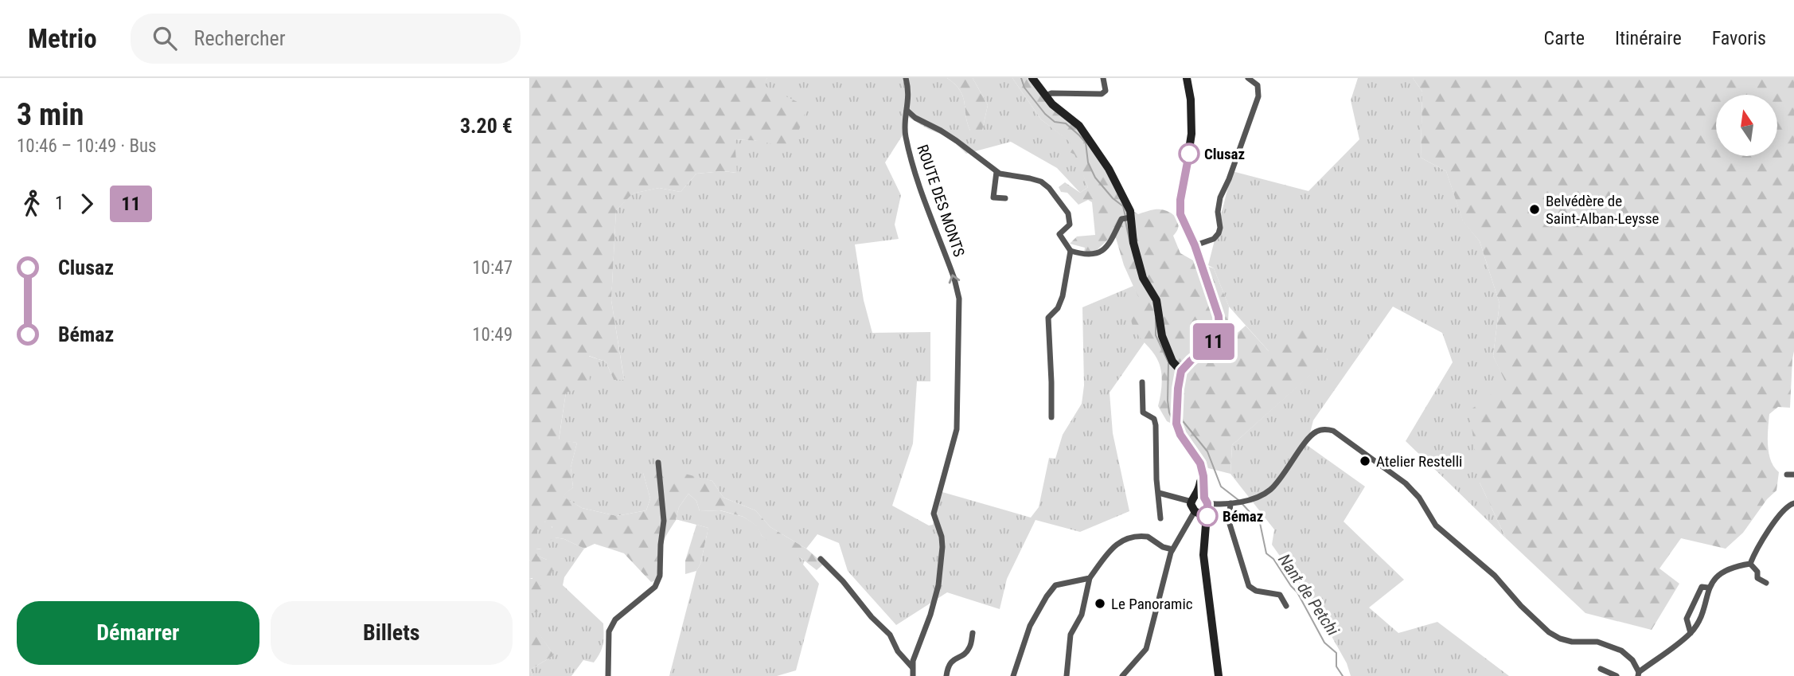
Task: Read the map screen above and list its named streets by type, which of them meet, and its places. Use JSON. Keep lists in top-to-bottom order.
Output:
{
  "streets": {
    "street": ["ROUTE DES MONTS"]
  },
  "one_way": ["ROUTE DES MONTS"],
  "water": ["Nant de Petchi"],
  "places": [
    "Clusaz",
    "Belvédère de Saint-Alban-Leysse",
    "Atelier Restelli",
    "Bémaz",
    "Le Panoramic"
  ],
  "lines": ["bus line 11"],
  "north": "top",
  "page": {
    "header": "Metrio",
    "search": "Rechercher",
    "nav": ["Carte", "Itinéraire", "Favoris"],
    "heading": ["3 min", "10:46 – 10:49 · Bus", "3.20 €"],
    "on_map": "11",
    "legs": ["1", "11"],
    "list": [
      {
        "name": "Clusaz",
        "value": "10:47"
      },
      {
        "name": "Bémaz",
        "value": "10:49"
      }
    ],
    "buttons": ["Démarrer", "Billets"]
  }
}
